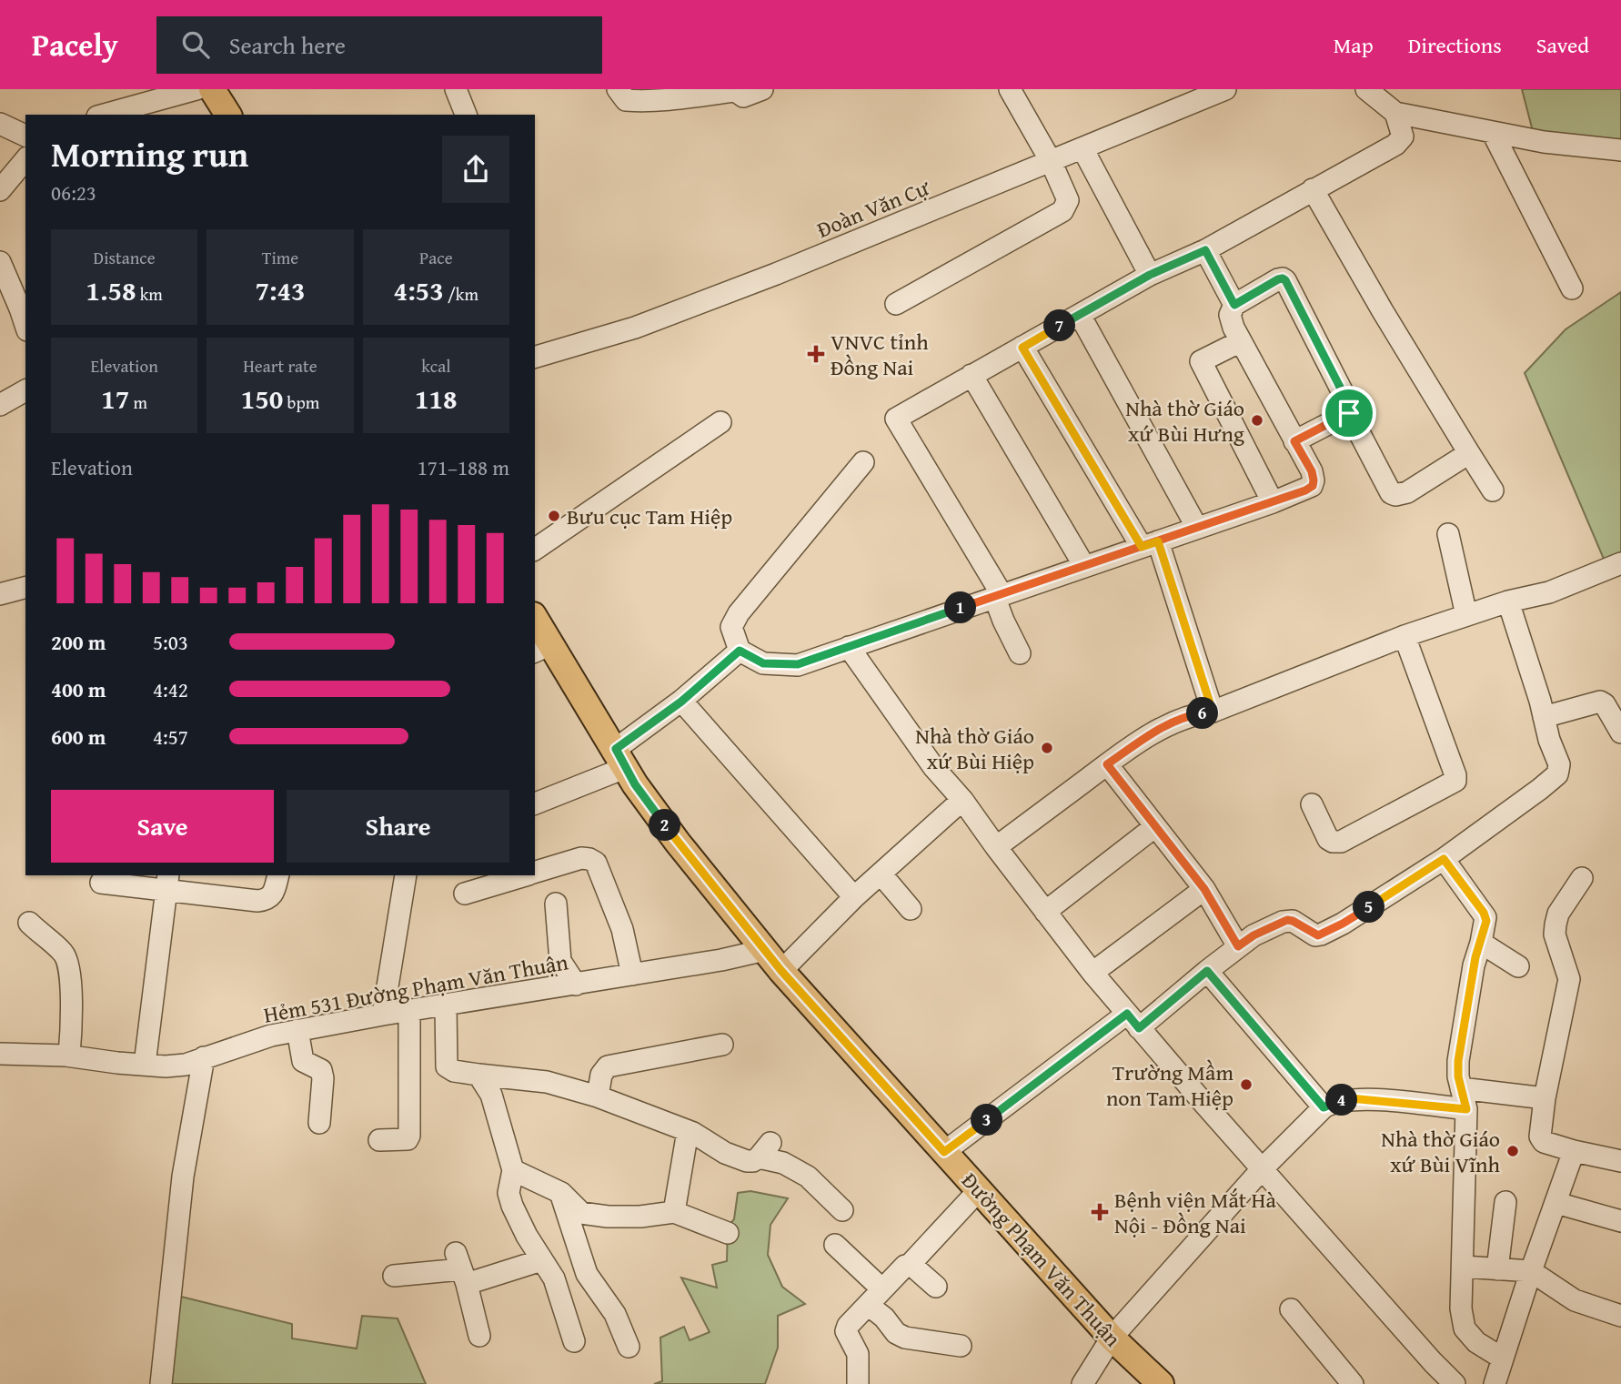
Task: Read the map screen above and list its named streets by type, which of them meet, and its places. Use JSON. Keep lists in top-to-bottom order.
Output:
{
  "streets": {
    "main road": ["Đường Phạm Văn Thuận"],
    "street": ["Đoàn Văn Cự", "Hẻm 531 Đường Phạm Văn Thuận"]
  },
  "crossings": [
    ["Hẻm 531 Đường Phạm Văn Thuận", "Đường Phạm Văn Thuận"]
  ],
  "places": {
    "health": ["VNVC tỉnh Đồng Nai", "Bệnh viện Mắt Hà Nội - Đồng Nai"],
    "other": [
      "Nhà thờ Giáo xứ Bùi Hưng",
      "Bưu cục Tam Hiệp",
      "Nhà thờ Giáo xứ Bùi Hiệp",
      "Trường Mầm non Tam Hiệp",
      "Nhà thờ Giáo xứ Bùi Vĩnh"
    ]
  },
  "page": {
    "header": "Pacely",
    "search": "Search here",
    "nav": ["Map", "Directions", "Saved"],
    "heading": ["Morning run", "06:23"],
    "stats": [
      ["Distance", "1.58 km"],
      ["Time", "7:43"],
      ["Pace", "4:53 /km"],
      ["Elevation", "17 m"],
      ["Heart rate", "150 bpm"],
      ["kcal", "118"]
    ],
    "pins": [
      "7",
      "1",
      "6",
      "2",
      "5",
      "4",
      "3"
    ],
    "chart": ["Elevation", "171–188 m"],
    "list": [
      {
        "name": "200 m",
        "note": "5:03"
      },
      {
        "name": "400 m",
        "note": "4:42"
      },
      {
        "name": "600 m",
        "note": "4:57"
      }
    ],
    "buttons": ["Save", "Share"]
  }
}
